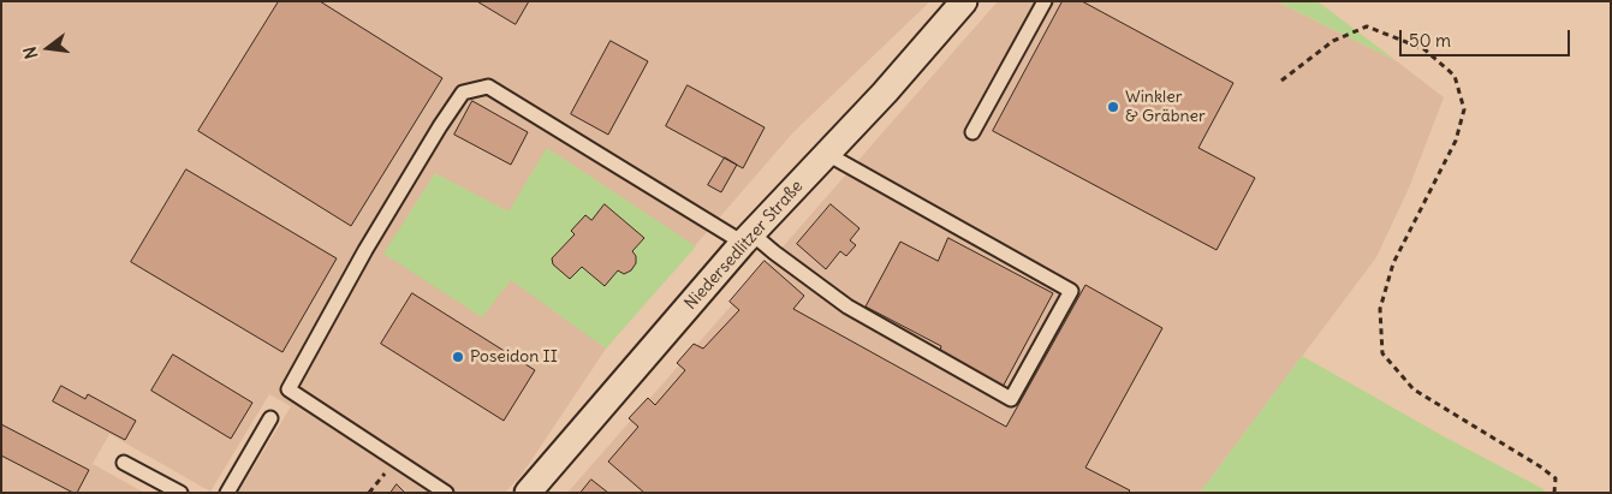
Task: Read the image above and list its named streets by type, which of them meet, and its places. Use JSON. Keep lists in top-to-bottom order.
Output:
{
  "streets": {
    "street": ["Niedersedlitzer Straße"]
  },
  "places": ["Winkler & Gräbner", "Poseidon II"],
  "scale_bar": "50 m",
  "north": "left"
}
